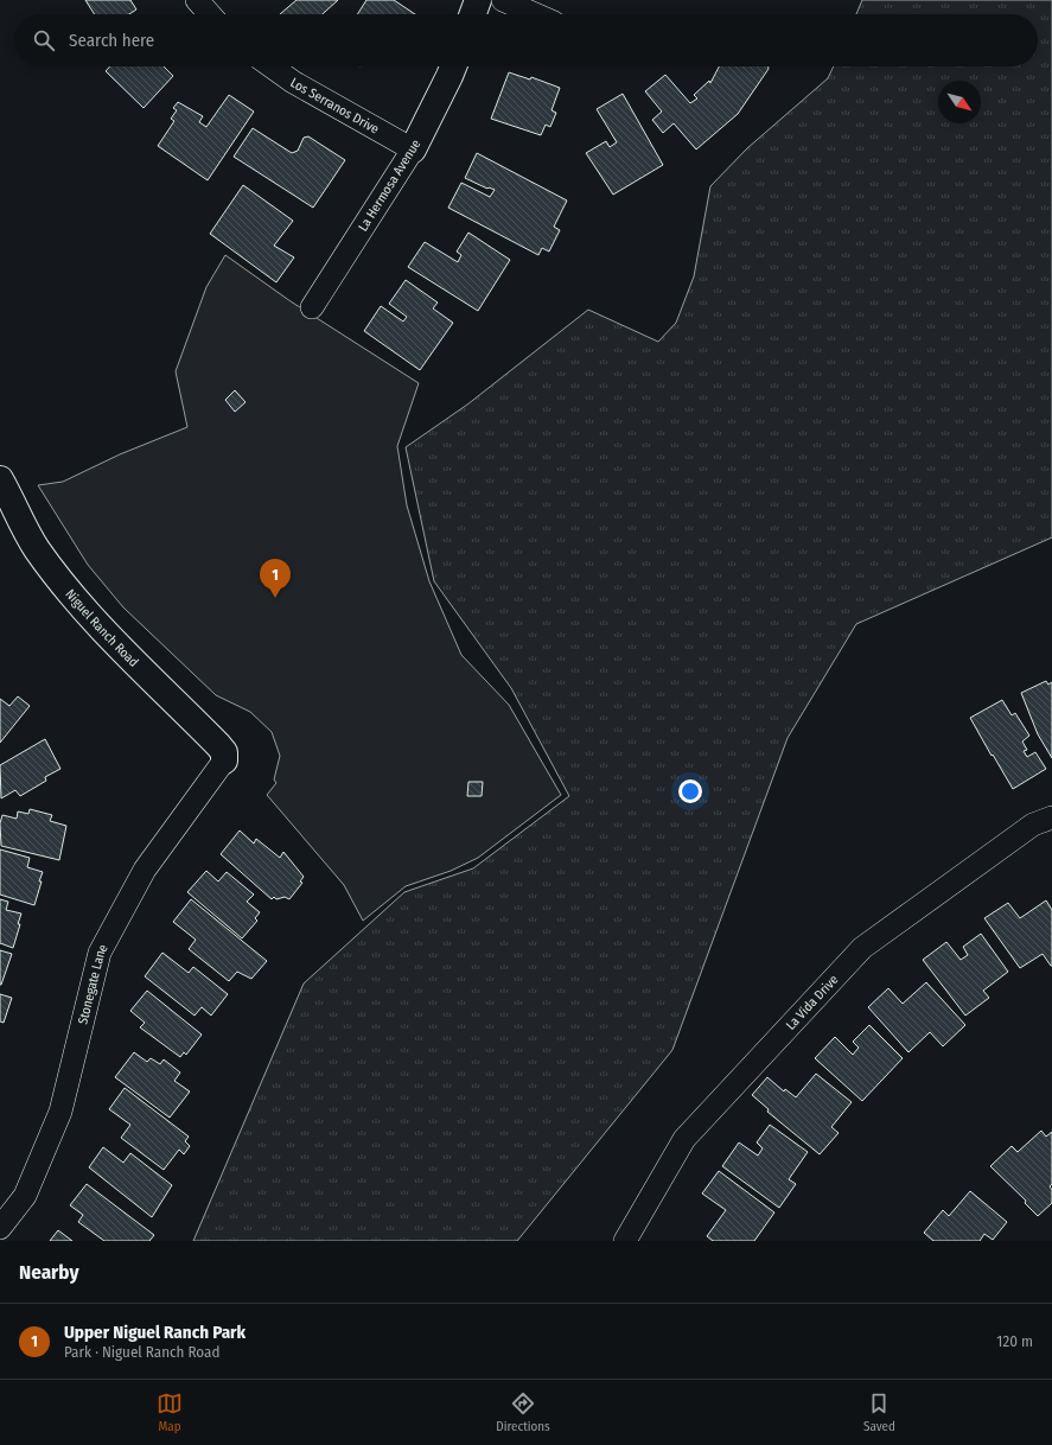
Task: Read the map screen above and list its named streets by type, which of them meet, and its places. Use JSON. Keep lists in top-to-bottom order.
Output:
{
  "streets": {
    "street": [
      "Los Serranos Drive",
      "La Hermosa Avenue",
      "Niguel Ranch Road",
      "Stonegate Lane",
      "La Vida Drive"
    ]
  },
  "crossings": [
    ["Los Serranos Drive", "La Hermosa Avenue"],
    ["Niguel Ranch Road", "Stonegate Lane"]
  ],
  "north": "bottom right",
  "page": {
    "search": "Search here",
    "pins": "1",
    "heading": "Nearby",
    "list": [
      {
        "mark": "1",
        "name": "Upper Niguel Ranch Park",
        "note": "Park · Niguel Ranch Road",
        "value": "120 m"
      }
    ],
    "nav": ["Map", "Directions", "Saved"]
  }
}
